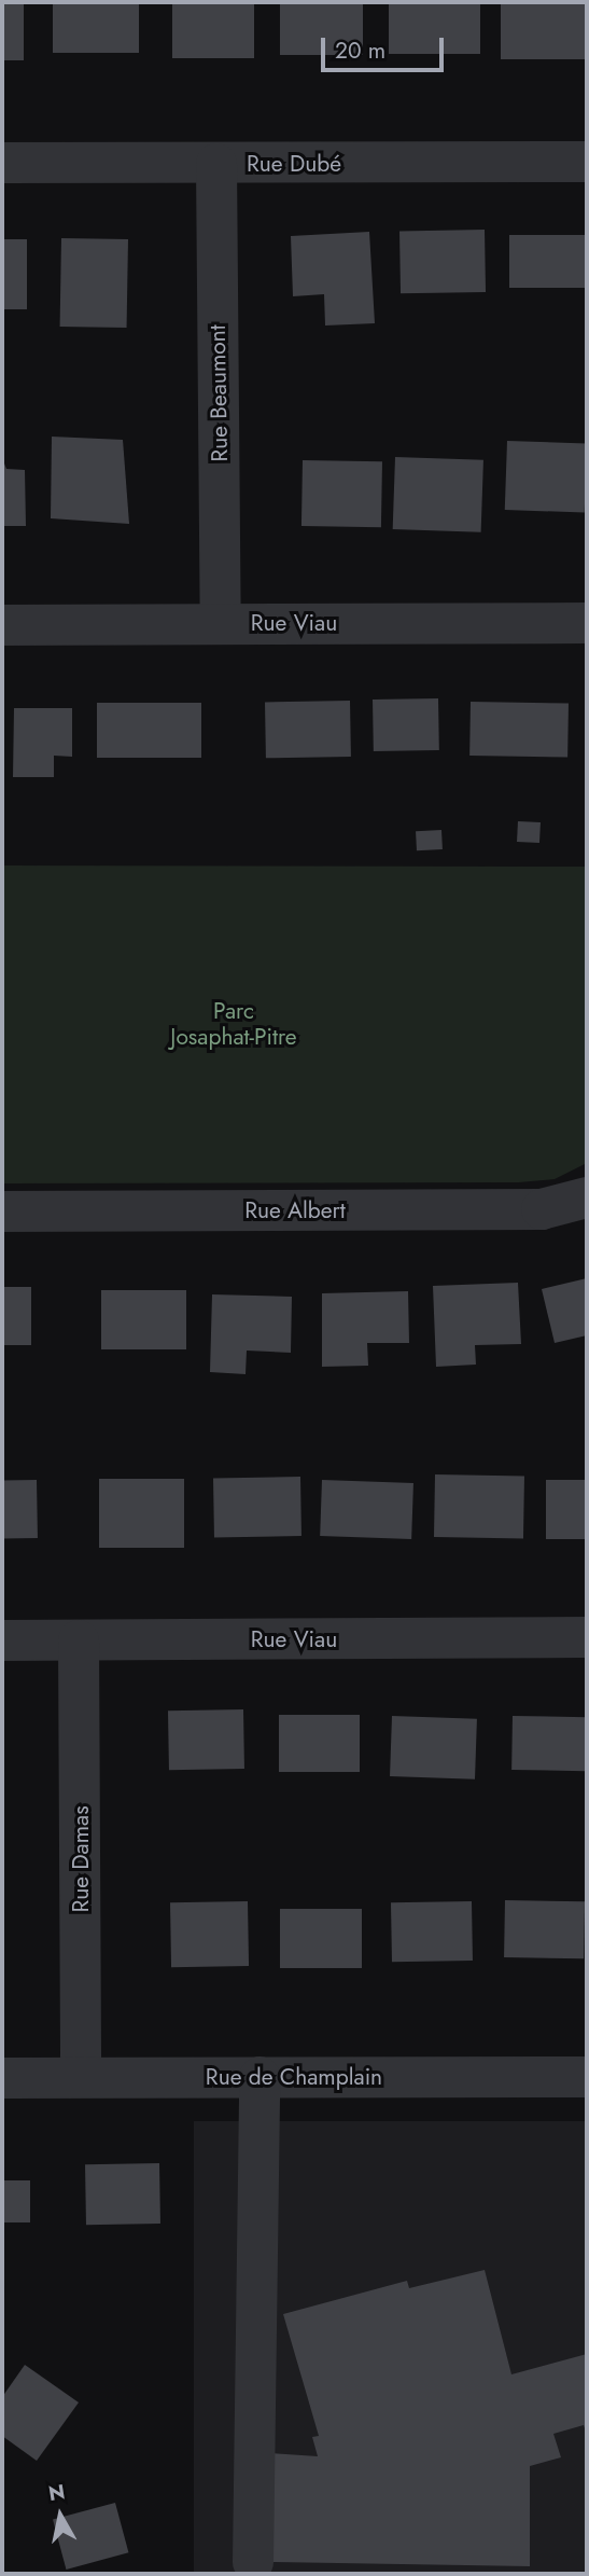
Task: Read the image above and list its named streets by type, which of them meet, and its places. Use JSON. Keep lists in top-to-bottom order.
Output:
{
  "streets": {
    "street": [
      "Rue Dubé",
      "Rue Beaumont",
      "Rue Viau",
      "Rue Albert",
      "Rue Damas",
      "Rue de Champlain"
    ]
  },
  "crossings": [
    ["Rue Dubé", "Rue Beaumont"],
    ["Rue Beaumont", "Rue Viau"],
    ["Rue Viau", "Rue Damas"],
    ["Rue Damas", "Rue de Champlain"]
  ],
  "parks": ["Parc Josaphat-Pitre"],
  "scale_bar": "20 m",
  "north": "top"
}
